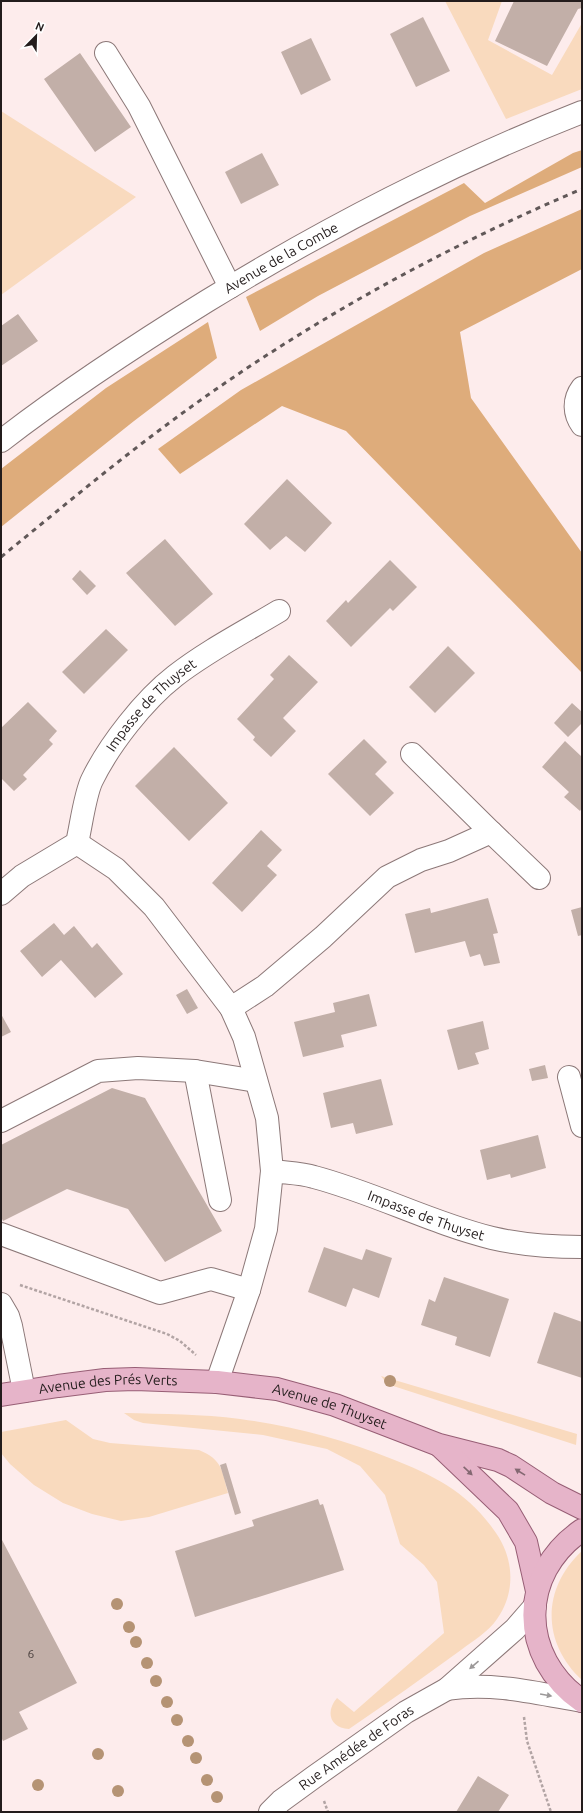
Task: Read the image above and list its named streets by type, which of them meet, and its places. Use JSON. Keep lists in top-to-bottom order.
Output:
{
  "streets": {
    "main road": ["Avenue des Prés Verts", "Avenue de Thuyset"],
    "street": ["Avenue de la Combe", "Impasse de Thuyset", "Rue Amédée de Foras"]
  },
  "crossings": [
    ["Avenue des Prés Verts", "Avenue de Thuyset"],
    ["Avenue de Thuyset", "Rue Amédée de Foras"]
  ],
  "house_numbers": ["6"],
  "north": "top right"
}
